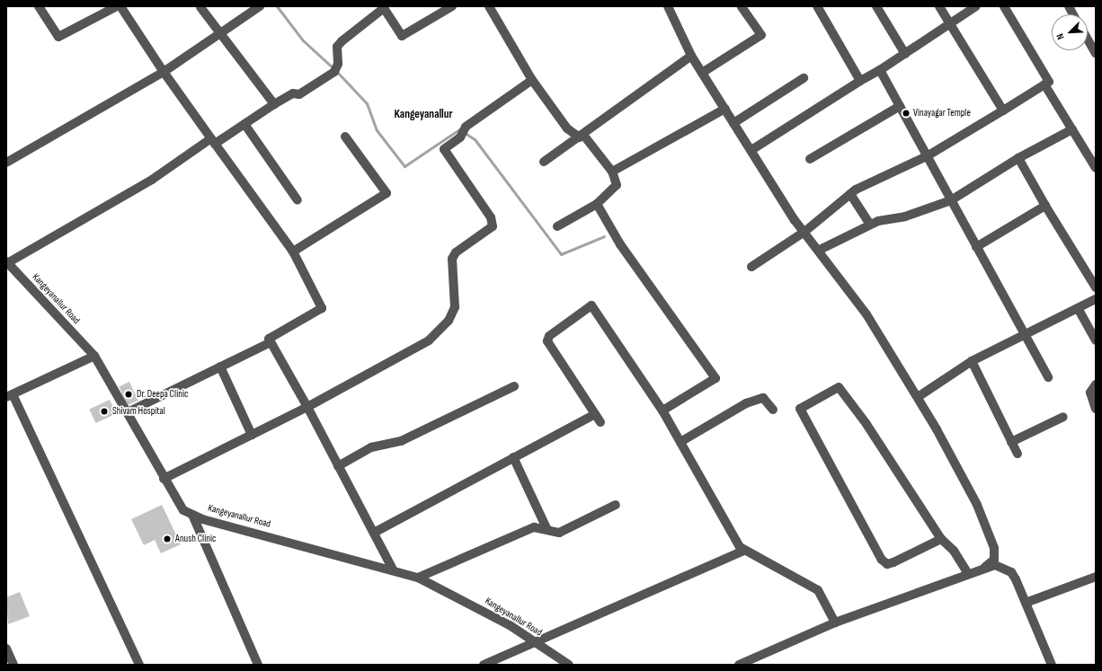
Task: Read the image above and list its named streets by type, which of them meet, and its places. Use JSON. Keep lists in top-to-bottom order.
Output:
{
  "streets": {
    "street": ["Kangeyanallur Road"]
  },
  "districts": ["Kangeyanallur"],
  "places": [
    "Vinayagar Temple",
    "Dr. Deepa Clinic",
    "Shivam Hospital",
    "Anush Clinic"
  ],
  "north": "bottom left"
}
